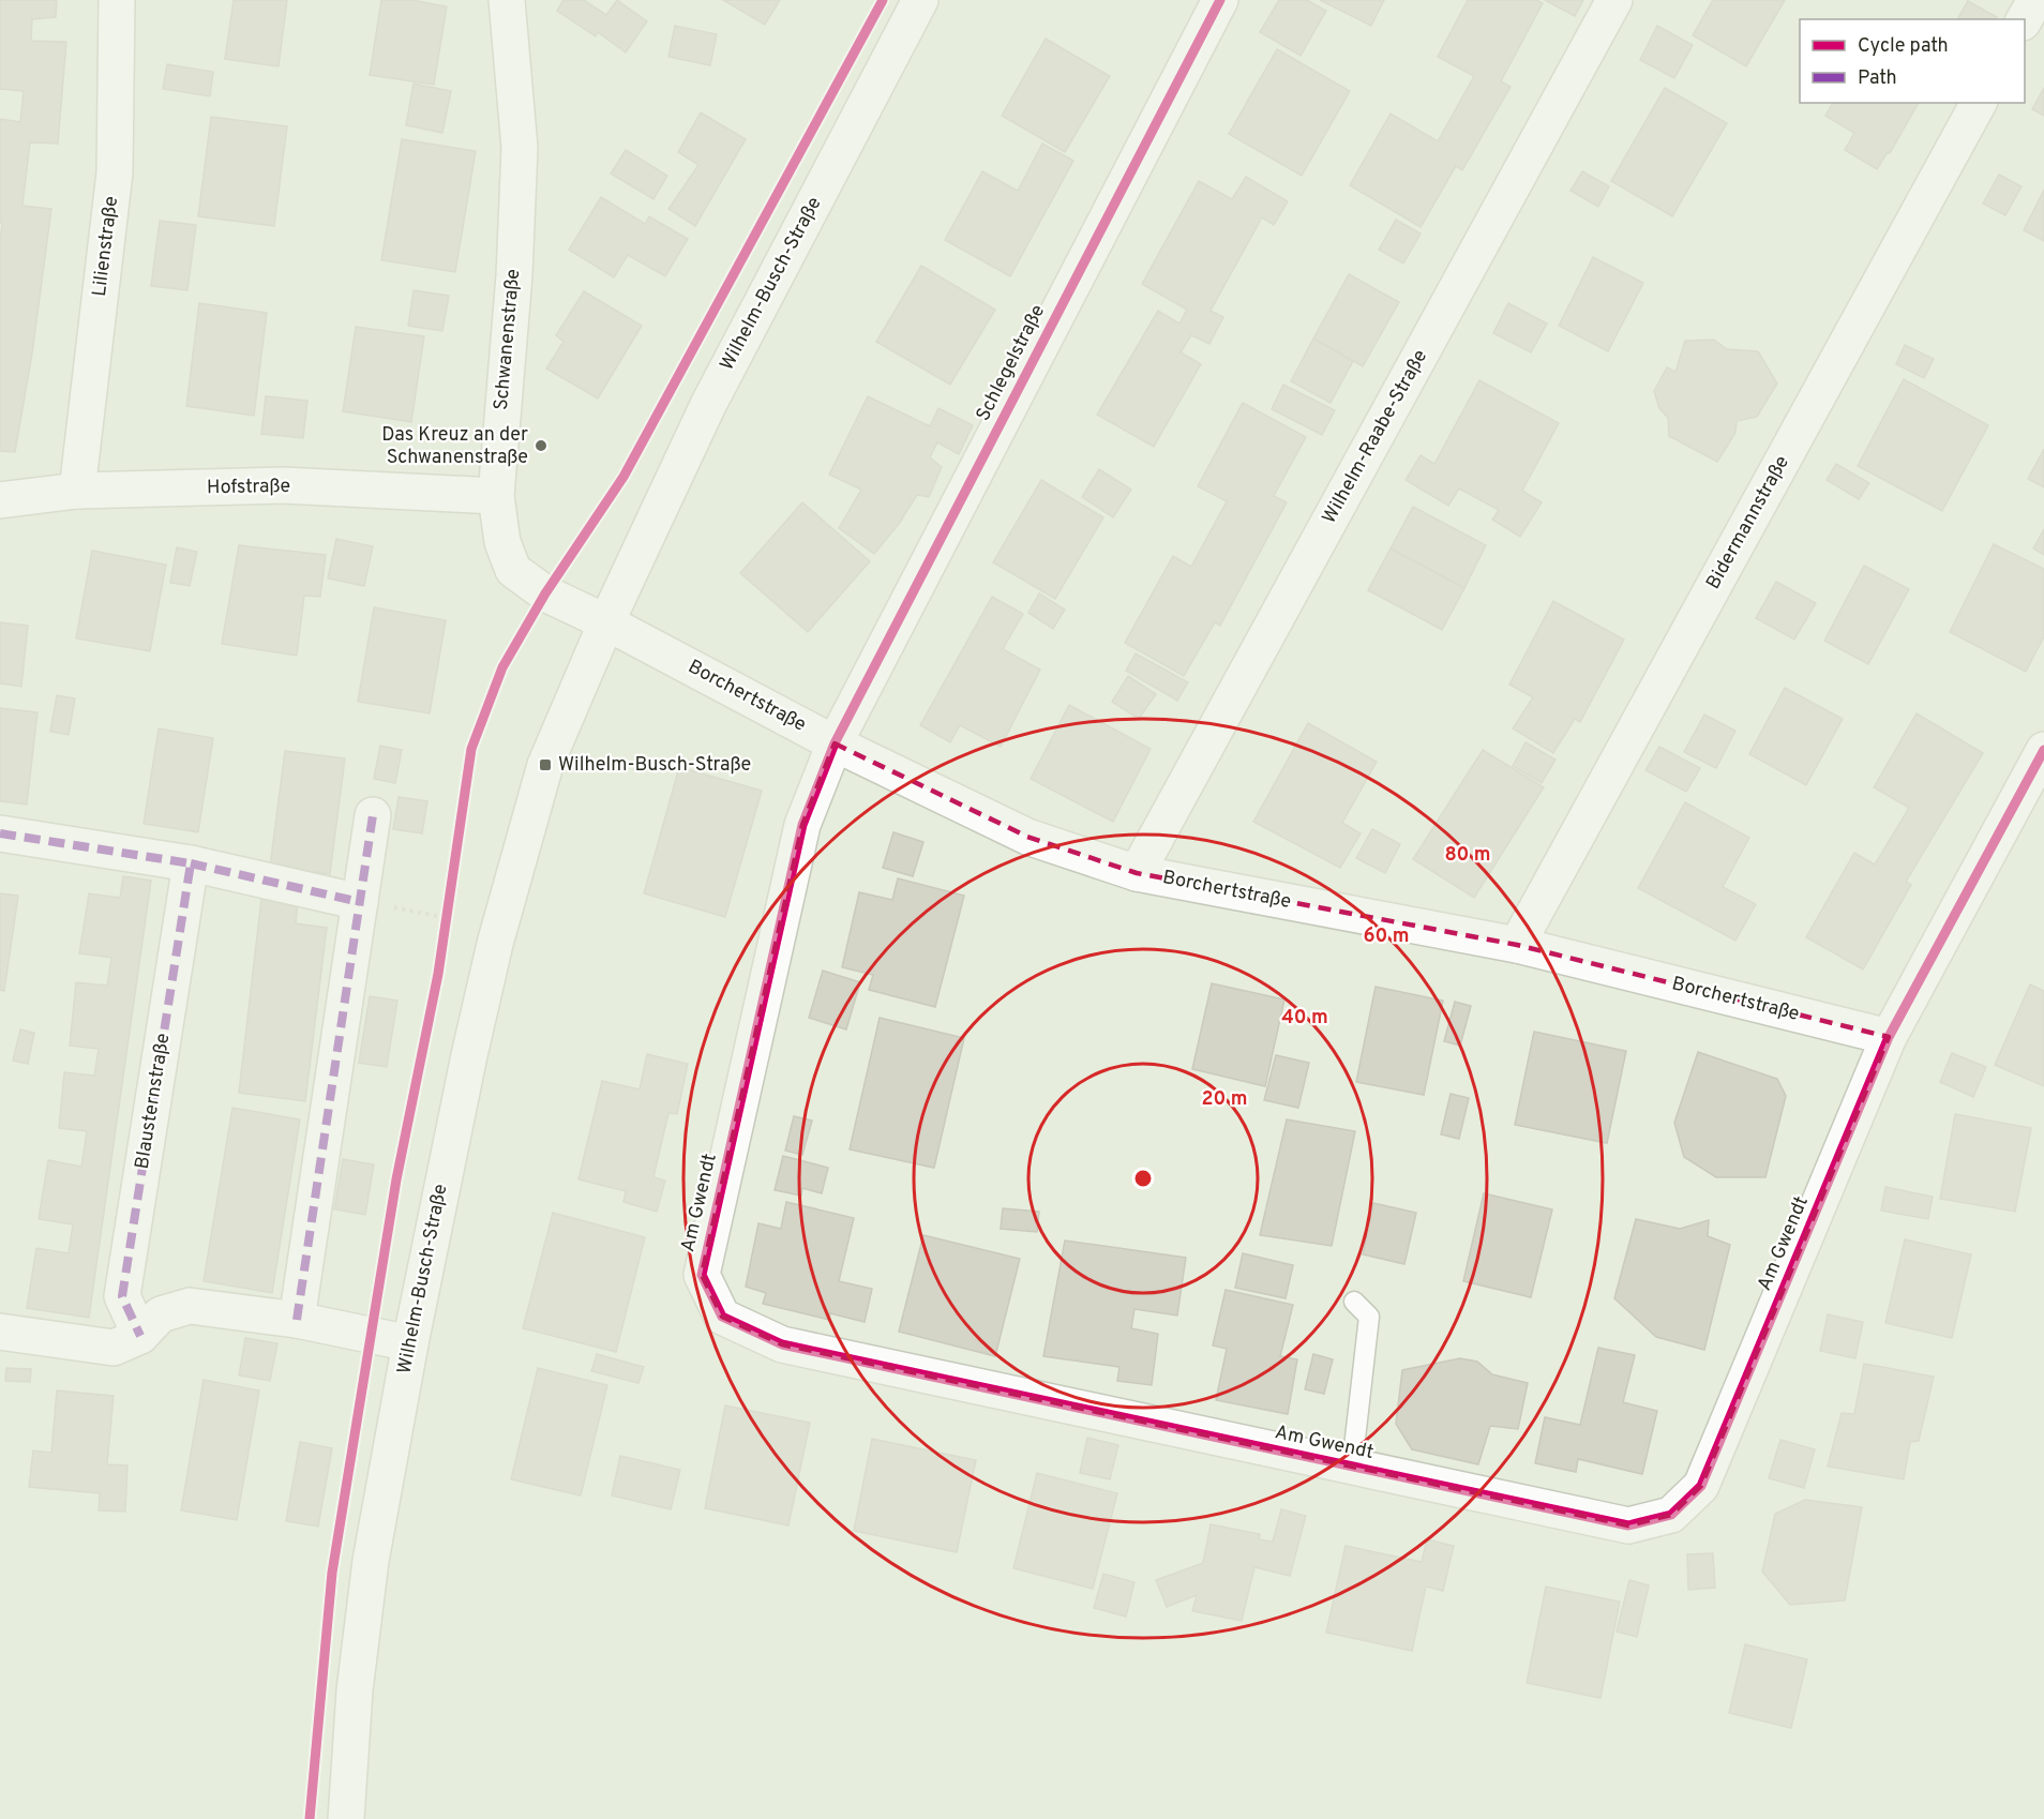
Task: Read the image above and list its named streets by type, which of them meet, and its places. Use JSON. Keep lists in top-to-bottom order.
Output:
{
  "streets": {
    "street": [
      "Lilienstraße",
      "Wilhelm-Busch-Straße",
      "Schwanenstraße",
      "Schlegelstraße",
      "Wilhelm-Raabe-Straße",
      "Hofstraße",
      "Bidermannstraße",
      "Borchertstraße",
      "Blausternstraße",
      "Am Gwendt"
    ]
  },
  "crossings": [
    ["Lilienstraße", "Hofstraße"],
    ["Wilhelm-Busch-Straße", "Schwanenstraße"],
    ["Wilhelm-Busch-Straße", "Borchertstraße"],
    ["Schwanenstraße", "Hofstraße"],
    ["Schwanenstraße", "Borchertstraße"],
    ["Schlegelstraße", "Borchertstraße"],
    ["Schlegelstraße", "Am Gwendt"],
    ["Wilhelm-Raabe-Straße", "Borchertstraße"],
    ["Bidermannstraße", "Borchertstraße"],
    ["Borchertstraße", "Am Gwendt"]
  ],
  "places": {
    "other": ["Das Kreuz an der Schwanenstraße"],
    "transit": ["Wilhelm-Busch-Straße"]
  },
  "legend": ["Cycle path", "Path"],
  "rings": [
    "80 m",
    "60 m",
    "40 m",
    "20 m"
  ]
}
